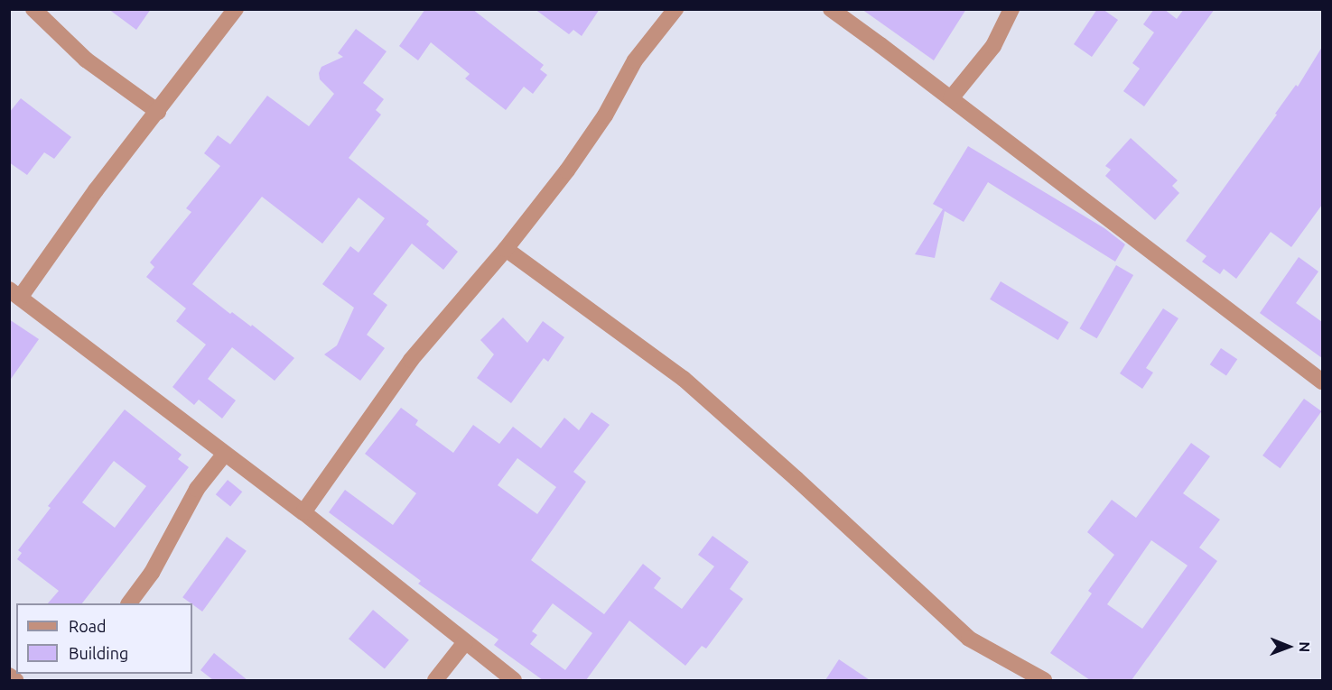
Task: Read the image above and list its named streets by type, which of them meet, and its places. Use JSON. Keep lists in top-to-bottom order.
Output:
{
  "legend": ["Road", "Building"],
  "north": "right"
}
